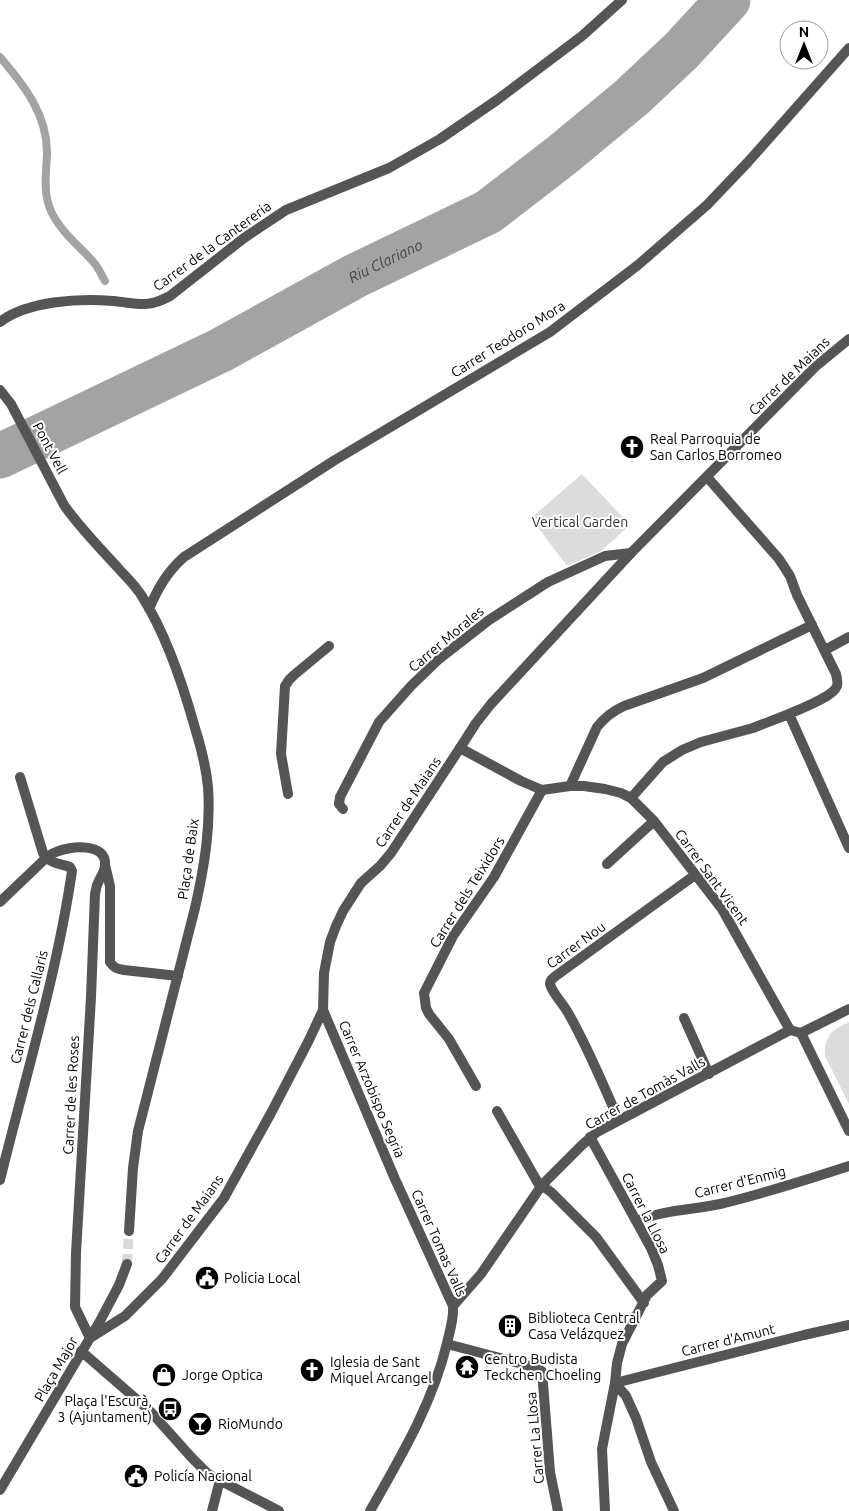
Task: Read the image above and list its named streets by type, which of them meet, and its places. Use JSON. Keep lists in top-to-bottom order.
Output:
{
  "streets": {
    "street": [
      "Carrer de la Cantereria",
      "Carrer Teodoro Mora",
      "Carrer de Maians",
      "Pont Vell",
      "Carrer Morales",
      "Plaça de Baix",
      "Carrer Sant Vicent",
      "Carrer dels Teixidors",
      "Carrer Nou",
      "Carrer dels Callaris",
      "Carrer Arzobispo Segria",
      "Carrer de Tomàs Valls",
      "Carrer de les Roses",
      "Carrer d'Enmig",
      "Carrer la Llosa",
      "Carrer Tomas Valls",
      "Carrer d'Amunt",
      "Plaça Major",
      "Carrer La Llosa"
    ]
  },
  "crossings": [
    ["Carrer Teodoro Mora", "Plaça de Baix"],
    ["Carrer de Maians", "Carrer Morales"],
    ["Carrer de Maians", "Carrer Arzobispo Segria"],
    ["Carrer de Maians", "Carrer de les Roses"],
    ["Carrer de Maians", "Plaça Major"],
    ["Pont Vell", "Plaça de Baix"],
    ["Carrer Sant Vicent", "Carrer Nou"],
    ["Carrer Sant Vicent", "Carrer de Tomàs Valls"],
    ["Carrer Nou", "Carrer de Tomàs Valls"],
    ["Carrer Arzobispo Segria", "Carrer Tomas Valls"],
    ["Carrer de Tomàs Valls", "Carrer la Llosa"],
    ["Carrer de Tomàs Valls", "Carrer Tomas Valls"],
    ["Carrer de les Roses", "Plaça Major"],
    ["Carrer d'Enmig", "Carrer la Llosa"],
    ["Carrer la Llosa", "Carrer d'Amunt"],
    ["Carrer Tomas Valls", "Carrer La Llosa"]
  ],
  "water": ["Riu Clariano"],
  "parks": ["Vertical Garden"],
  "places": {
    "church": ["Real Parroquia de San Carlos Borromeo", "Iglesia de Sant Miquel Arcangel"],
    "public building": ["Policia Local", "Policía Nacional"],
    "building": ["Biblioteca Central Casa Velázquez"],
    "temple": ["Centro Budista Teckchen Choeling"],
    "shop": ["Jorge Optica"],
    "bus stop": ["Plaça l'Escurà, 3 (Ajuntament)"],
    "bar": ["RioMundo"]
  },
  "north": "top"
}
